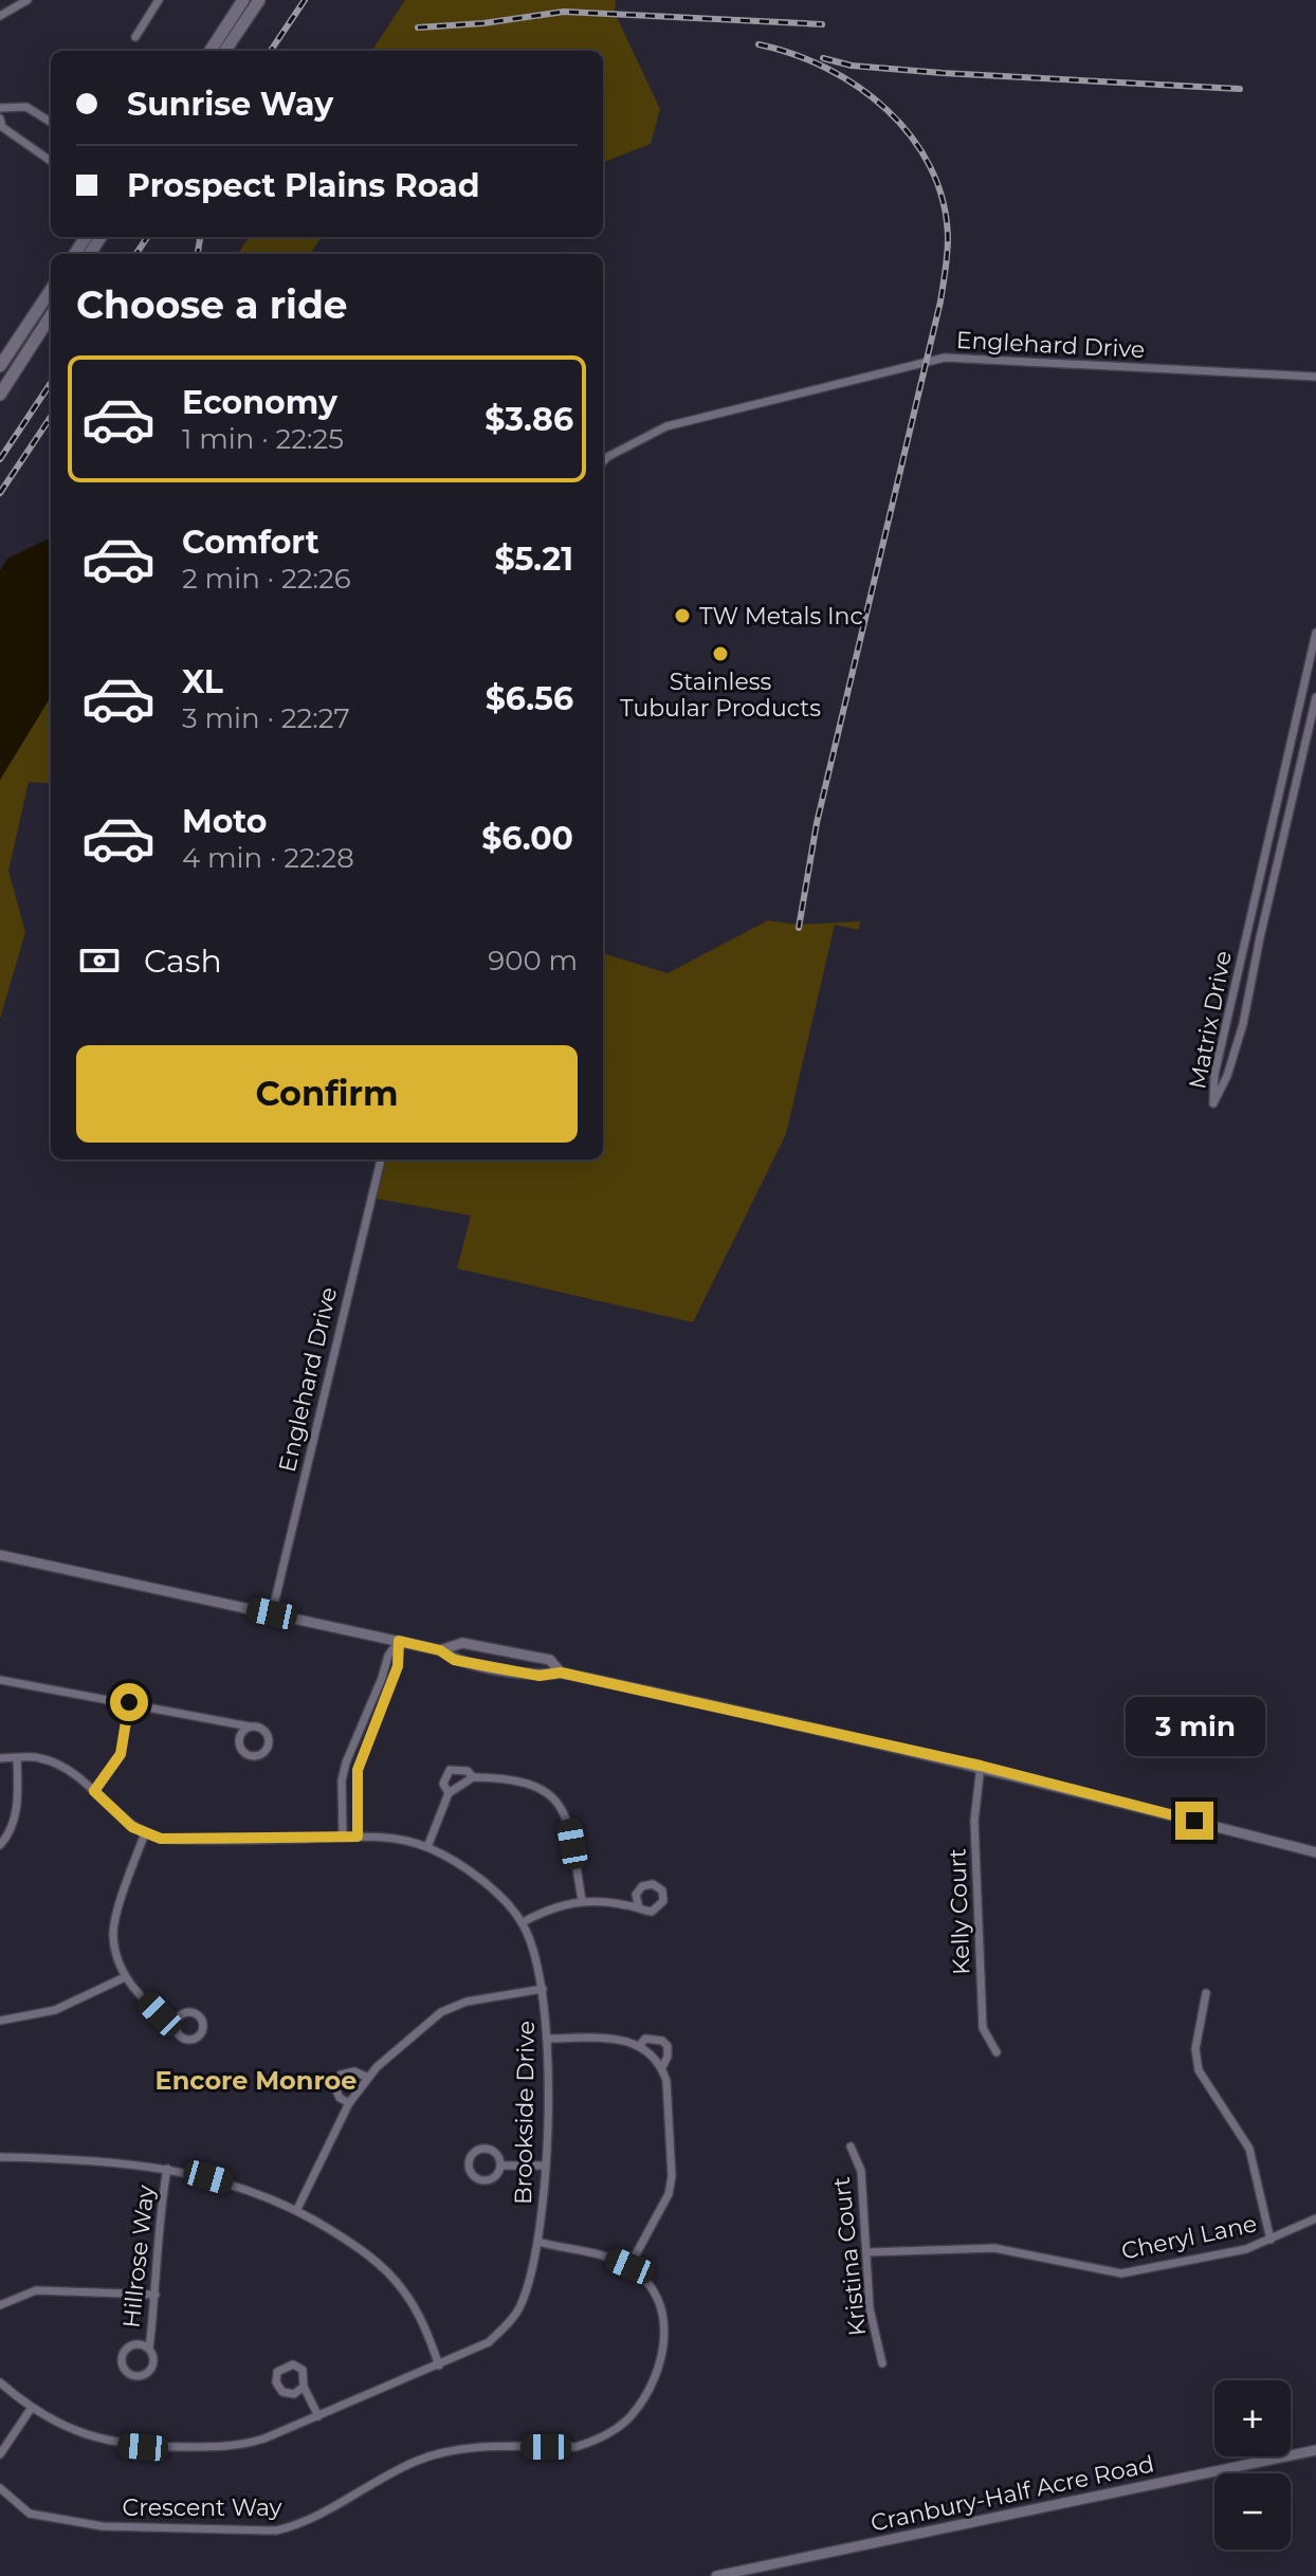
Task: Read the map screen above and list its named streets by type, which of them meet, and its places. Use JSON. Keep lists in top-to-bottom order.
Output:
{
  "streets": {
    "street": [
      "Englehard Drive",
      "Matrix Drive",
      "Kelly Court",
      "Brookside Drive",
      "Cheryl Lane",
      "Hillrose Way",
      "Kristina Court",
      "Cranbury-Half Acre Road",
      "Crescent Way"
    ]
  },
  "crossings": [
    ["Cheryl Lane", "Kristina Court"]
  ],
  "districts": ["Encore Monroe"],
  "places": ["TW Metals Inc", "Stainless Tubular Products"],
  "page": {
    "banner": ["Sunrise Way", "Prospect Plains Road"],
    "heading": "Choose a ride",
    "list": [
      {
        "name": "Economy",
        "note": "1 min · 22:25",
        "value": "$3.86"
      },
      {
        "name": "Comfort",
        "note": "2 min · 22:26",
        "value": "$5.21"
      },
      {
        "name": "XL",
        "note": "3 min · 22:27",
        "value": "$6.56"
      },
      {
        "name": "Moto",
        "note": "4 min · 22:28",
        "value": "$6.00"
      }
    ],
    "pay": ["Cash", "900 m"],
    "buttons": "Confirm",
    "bubble": "3 min",
    "map_buttons": ["+", "−"]
  }
}
